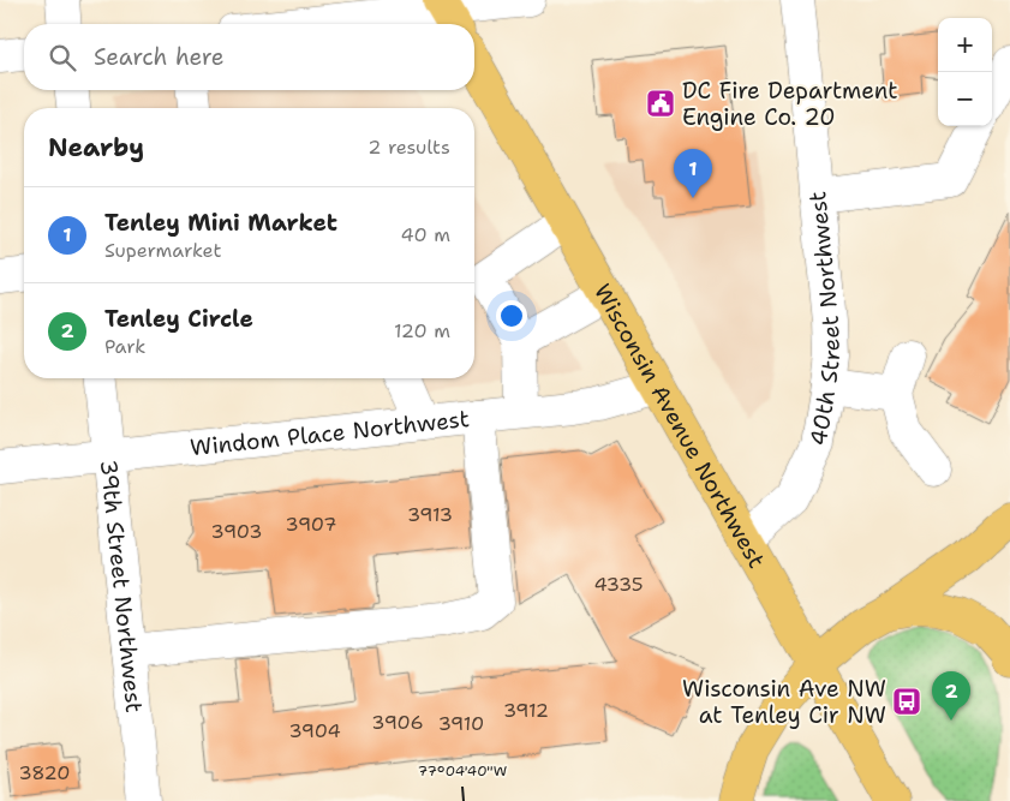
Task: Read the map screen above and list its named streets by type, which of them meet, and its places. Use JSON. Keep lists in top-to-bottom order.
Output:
{
  "streets": {
    "main road": ["Wisconsin Avenue Northwest"],
    "street": ["40th Street Northwest", "Windom Place Northwest", "39th Street Northwest"]
  },
  "crossings": [
    ["40th Street Northwest", "Wisconsin Avenue Northwest"],
    ["Wisconsin Avenue Northwest", "Windom Place Northwest"],
    ["Windom Place Northwest", "39th Street Northwest"]
  ],
  "places": {
    "public building": ["DC Fire Department Engine Co. 20"],
    "bus stop": ["Wisconsin Ave NW at Tenley Cir NW"]
  },
  "house_numbers": [
    "3913",
    "3907",
    "3903",
    "4335",
    "3912",
    "3906",
    "3910",
    "3904",
    "3820"
  ],
  "page": {
    "map_buttons": ["+", "−"],
    "search": "Search here",
    "heading": ["Nearby", "2 results"],
    "pins": ["1", "2"],
    "list": [
      {
        "mark": "1",
        "name": "Tenley Mini Market",
        "note": "Supermarket",
        "value": "40 m"
      },
      {
        "mark": "2",
        "name": "Tenley Circle",
        "note": "Park",
        "value": "120 m"
      }
    ]
  },
  "coordinates": ["77°04'40\"W"]
}
